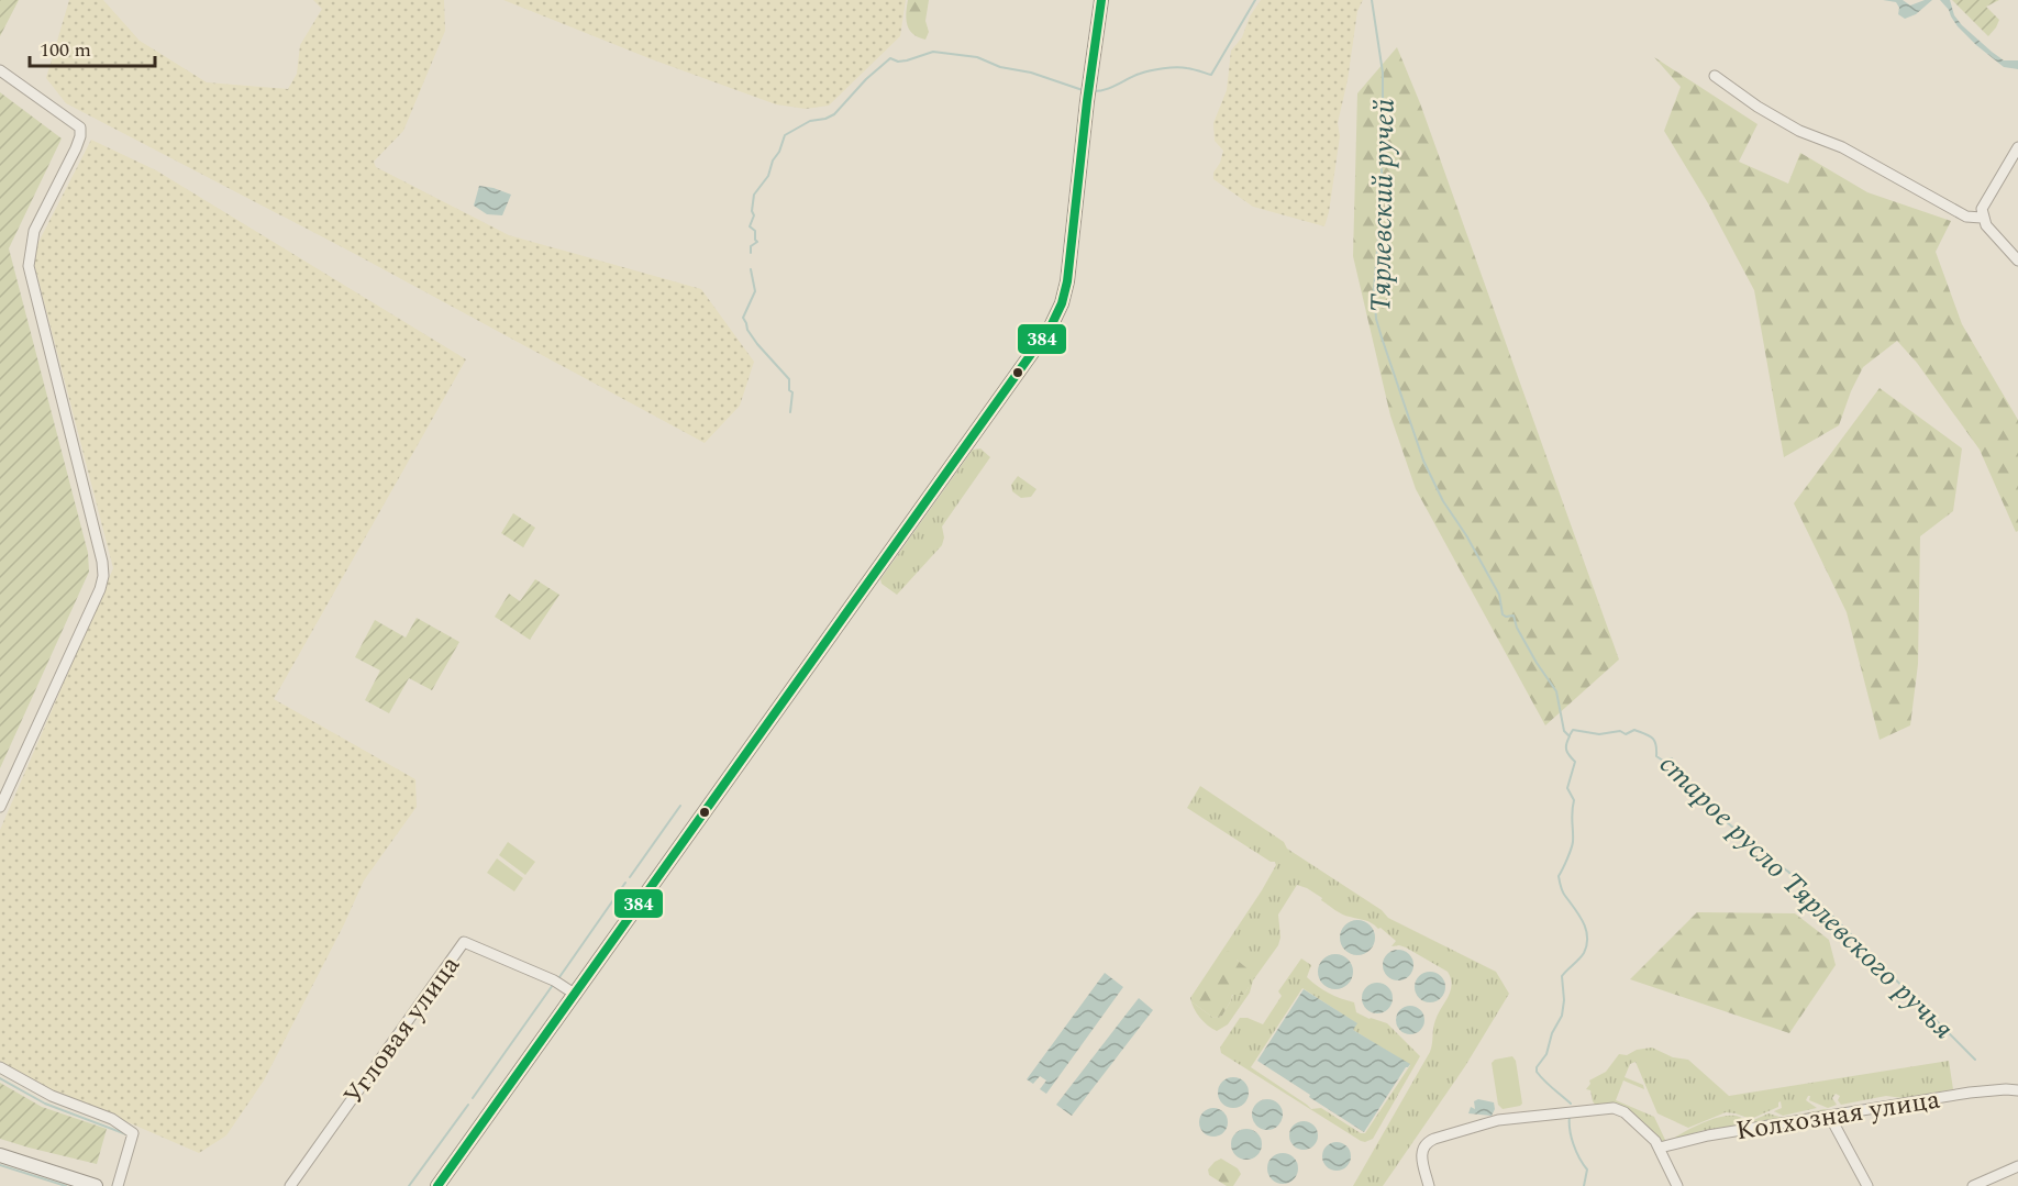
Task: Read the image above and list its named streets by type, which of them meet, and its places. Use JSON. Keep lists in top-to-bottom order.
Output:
{
  "streets": {
    "street": ["Угловая улица", "Колхозная улица"]
  },
  "water": ["Тярлевский ручей", "старое русло Тярлевского ручья"],
  "lines": ["transit line 384"],
  "scale_bar": "100 m"
}
